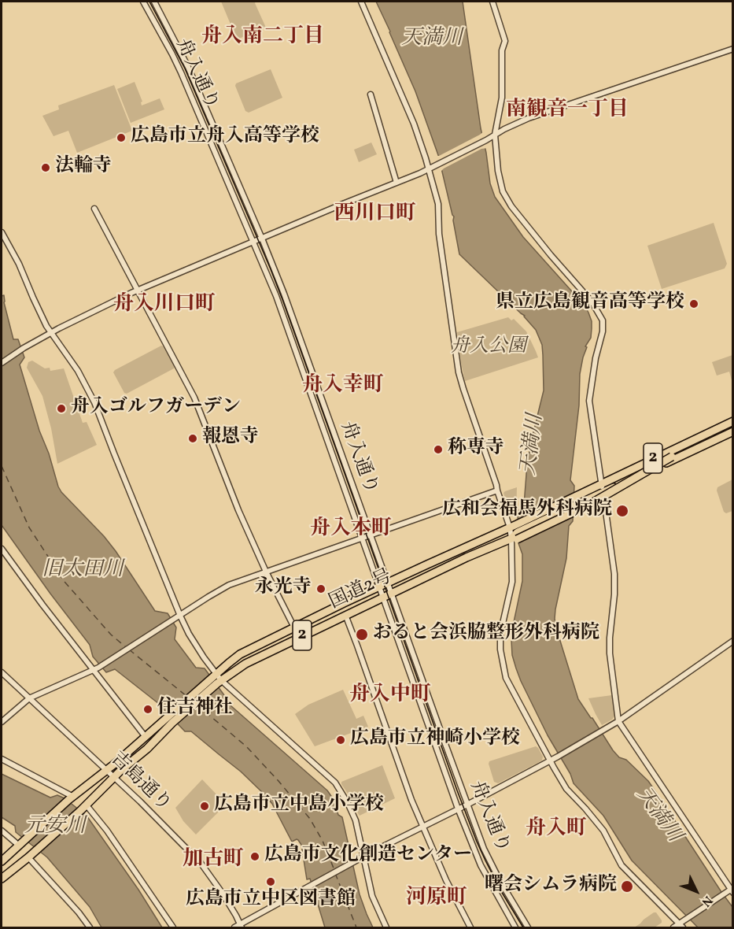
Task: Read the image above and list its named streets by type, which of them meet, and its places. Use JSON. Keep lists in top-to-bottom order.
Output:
{
  "streets": {
    "highway": ["2", "国道2号"],
    "street": ["舟入通り", "吉島通り"]
  },
  "crossings": [
    ["舟入通り", "国道2号"],
    ["2", "国道2号"],
    ["国道2号", "吉島通り"]
  ],
  "districts": [
    "舟入南二丁目",
    "南観音一丁目",
    "西川口町",
    "舟入川口町",
    "舟入幸町",
    "舟入本町",
    "舟入中町",
    "舟入町",
    "加古町",
    "河原町"
  ],
  "water": ["天満川", "旧太田川", "元安川"],
  "parks": ["舟入公園"],
  "places": [
    "広島市立舟入高等学校",
    "法輪寺",
    "県立広島観音高等学校",
    "舟入ゴルフガーデン",
    "報恩寺",
    "称専寺",
    "広和会福馬外科病院",
    "永光寺",
    "おると会浜脇整形外科病院",
    "住吉神社",
    "広島市立神崎小学校",
    "広島市立中島小学校",
    "広島市文化創造センター",
    "広島市立中区図書館",
    "曙会シムラ病院"
  ],
  "north": "bottom right"
}
